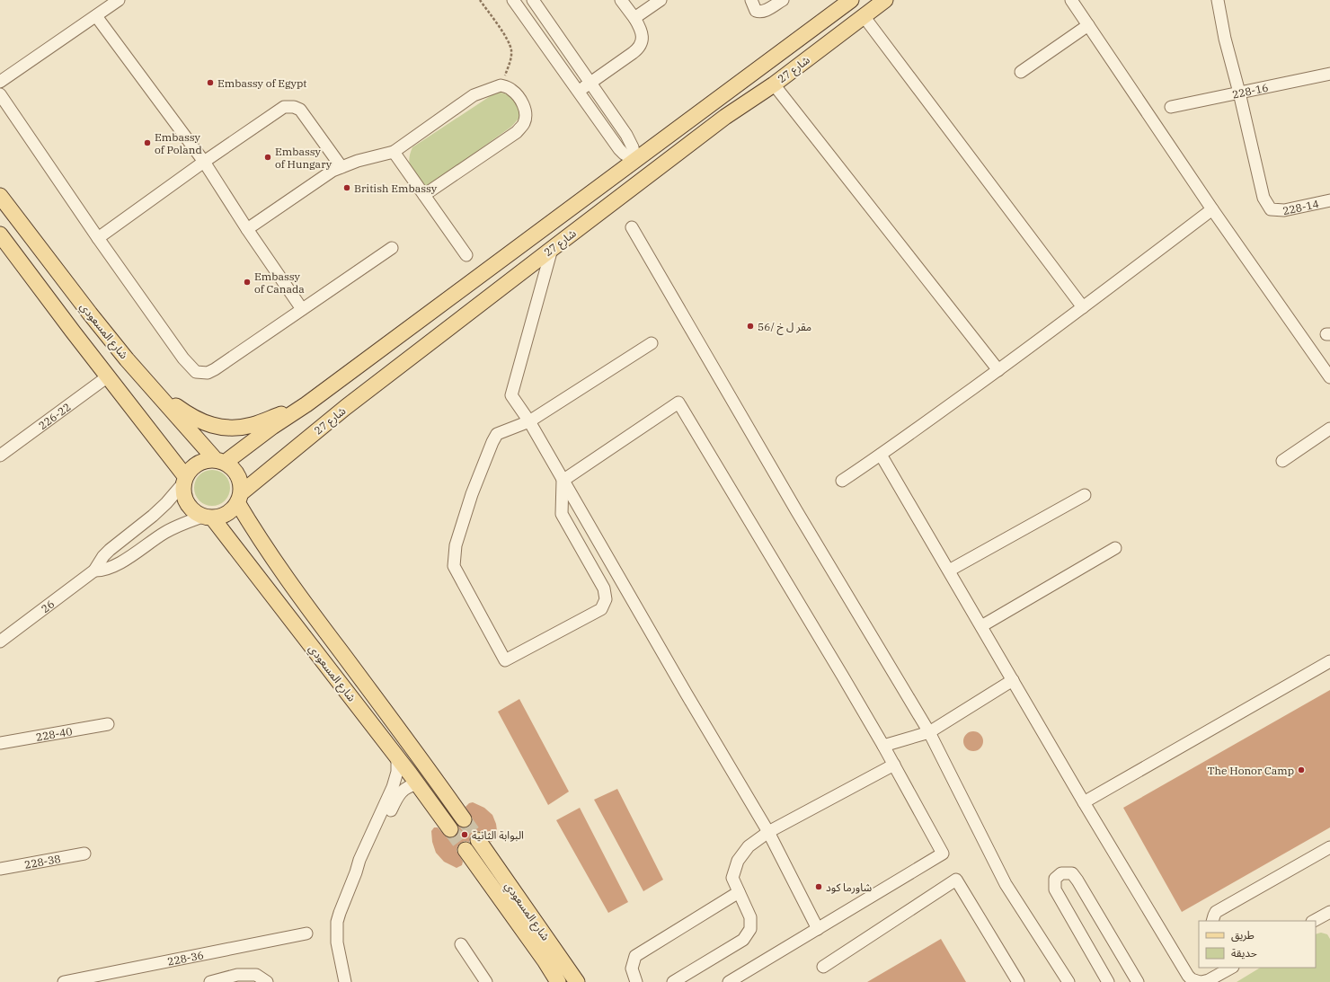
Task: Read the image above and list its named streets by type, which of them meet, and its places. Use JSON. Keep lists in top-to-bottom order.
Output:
{
  "streets": {
    "main road": ["شارع 27", "شارع المسعودي"],
    "street": [
      "228-16",
      "228-14",
      "226-22",
      "26",
      "228-40",
      "228-38",
      "228-36"
    ]
  },
  "crossings": [
    ["شارع 27", "شارع المسعودي"],
    ["228-16", "228-14"]
  ],
  "places": [
    "Embassy of Egypt",
    "Embassy of Poland",
    "Embassy of Hungary",
    "British Embassy",
    "Embassy of Canada",
    "مقر ل خ /56",
    "The Honor Camp",
    "البوابة الثانية",
    "شاورما كود"
  ],
  "legend": ["طريق", "حديقة"]
}
